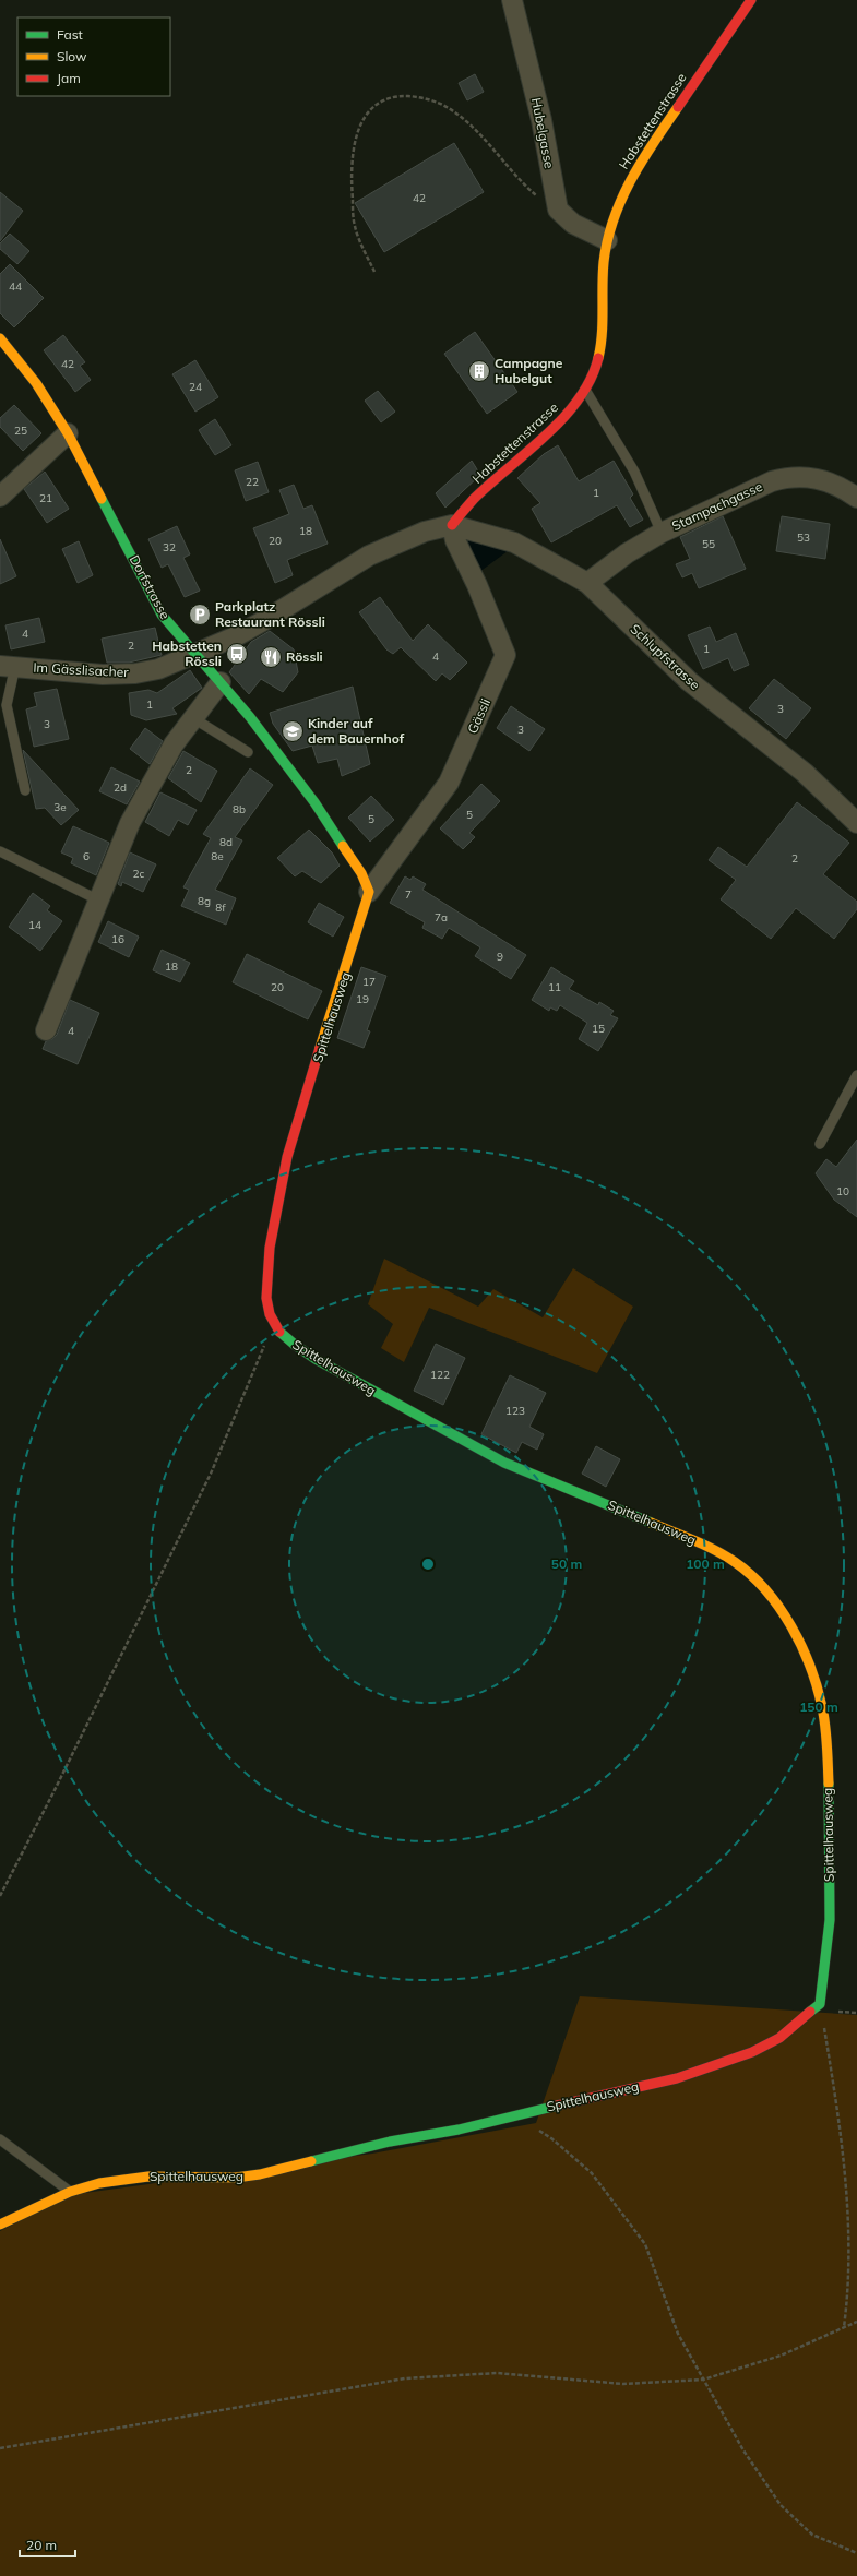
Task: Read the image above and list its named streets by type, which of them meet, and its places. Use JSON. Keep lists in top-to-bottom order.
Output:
{
  "streets": {
    "street": [
      "Habstettenstrasse",
      "Hubelgasse",
      "Stampachgasse",
      "Dorfstrasse",
      "Schlupfstrasse",
      "Im Gässlisacher",
      "Gässli",
      "Spittelhausweg"
    ]
  },
  "crossings": [
    ["Habstettenstrasse", "Schlupfstrasse"],
    ["Habstettenstrasse", "Gässli"],
    ["Stampachgasse", "Schlupfstrasse"],
    ["Dorfstrasse", "Im Gässlisacher"],
    ["Schlupfstrasse", "Gässli"],
    ["Gässli", "Spittelhausweg"]
  ],
  "places": {
    "building": ["Campagne Hubelgut"],
    "parking": ["Parkplatz Restaurant Rössli"],
    "bus stop": ["Habstetten Rössli"],
    "restaurant": ["Rössli"],
    "school or university": ["Kinder auf dem Bauernhof"]
  },
  "house_numbers": [
    "42",
    "44",
    "42",
    "24",
    "25",
    "22",
    "1",
    "21",
    "18",
    "53",
    "20",
    "55",
    "32",
    "4",
    "2",
    "1",
    "4",
    "1",
    "3",
    "3",
    "3",
    "2",
    "2d",
    "3e",
    "8b",
    "5",
    "5",
    "8d",
    "6",
    "8e",
    "2",
    "2c",
    "7",
    "8g",
    "8f",
    "7a",
    "14",
    "16",
    "9",
    "18",
    "17",
    "20",
    "11",
    "19",
    "15",
    "4",
    "10",
    "122",
    "123"
  ],
  "legend": ["Fast", "Slow", "Jam"],
  "scale_bar": "20 m",
  "rings": ["50 m", "100 m", "150 m"]
}
